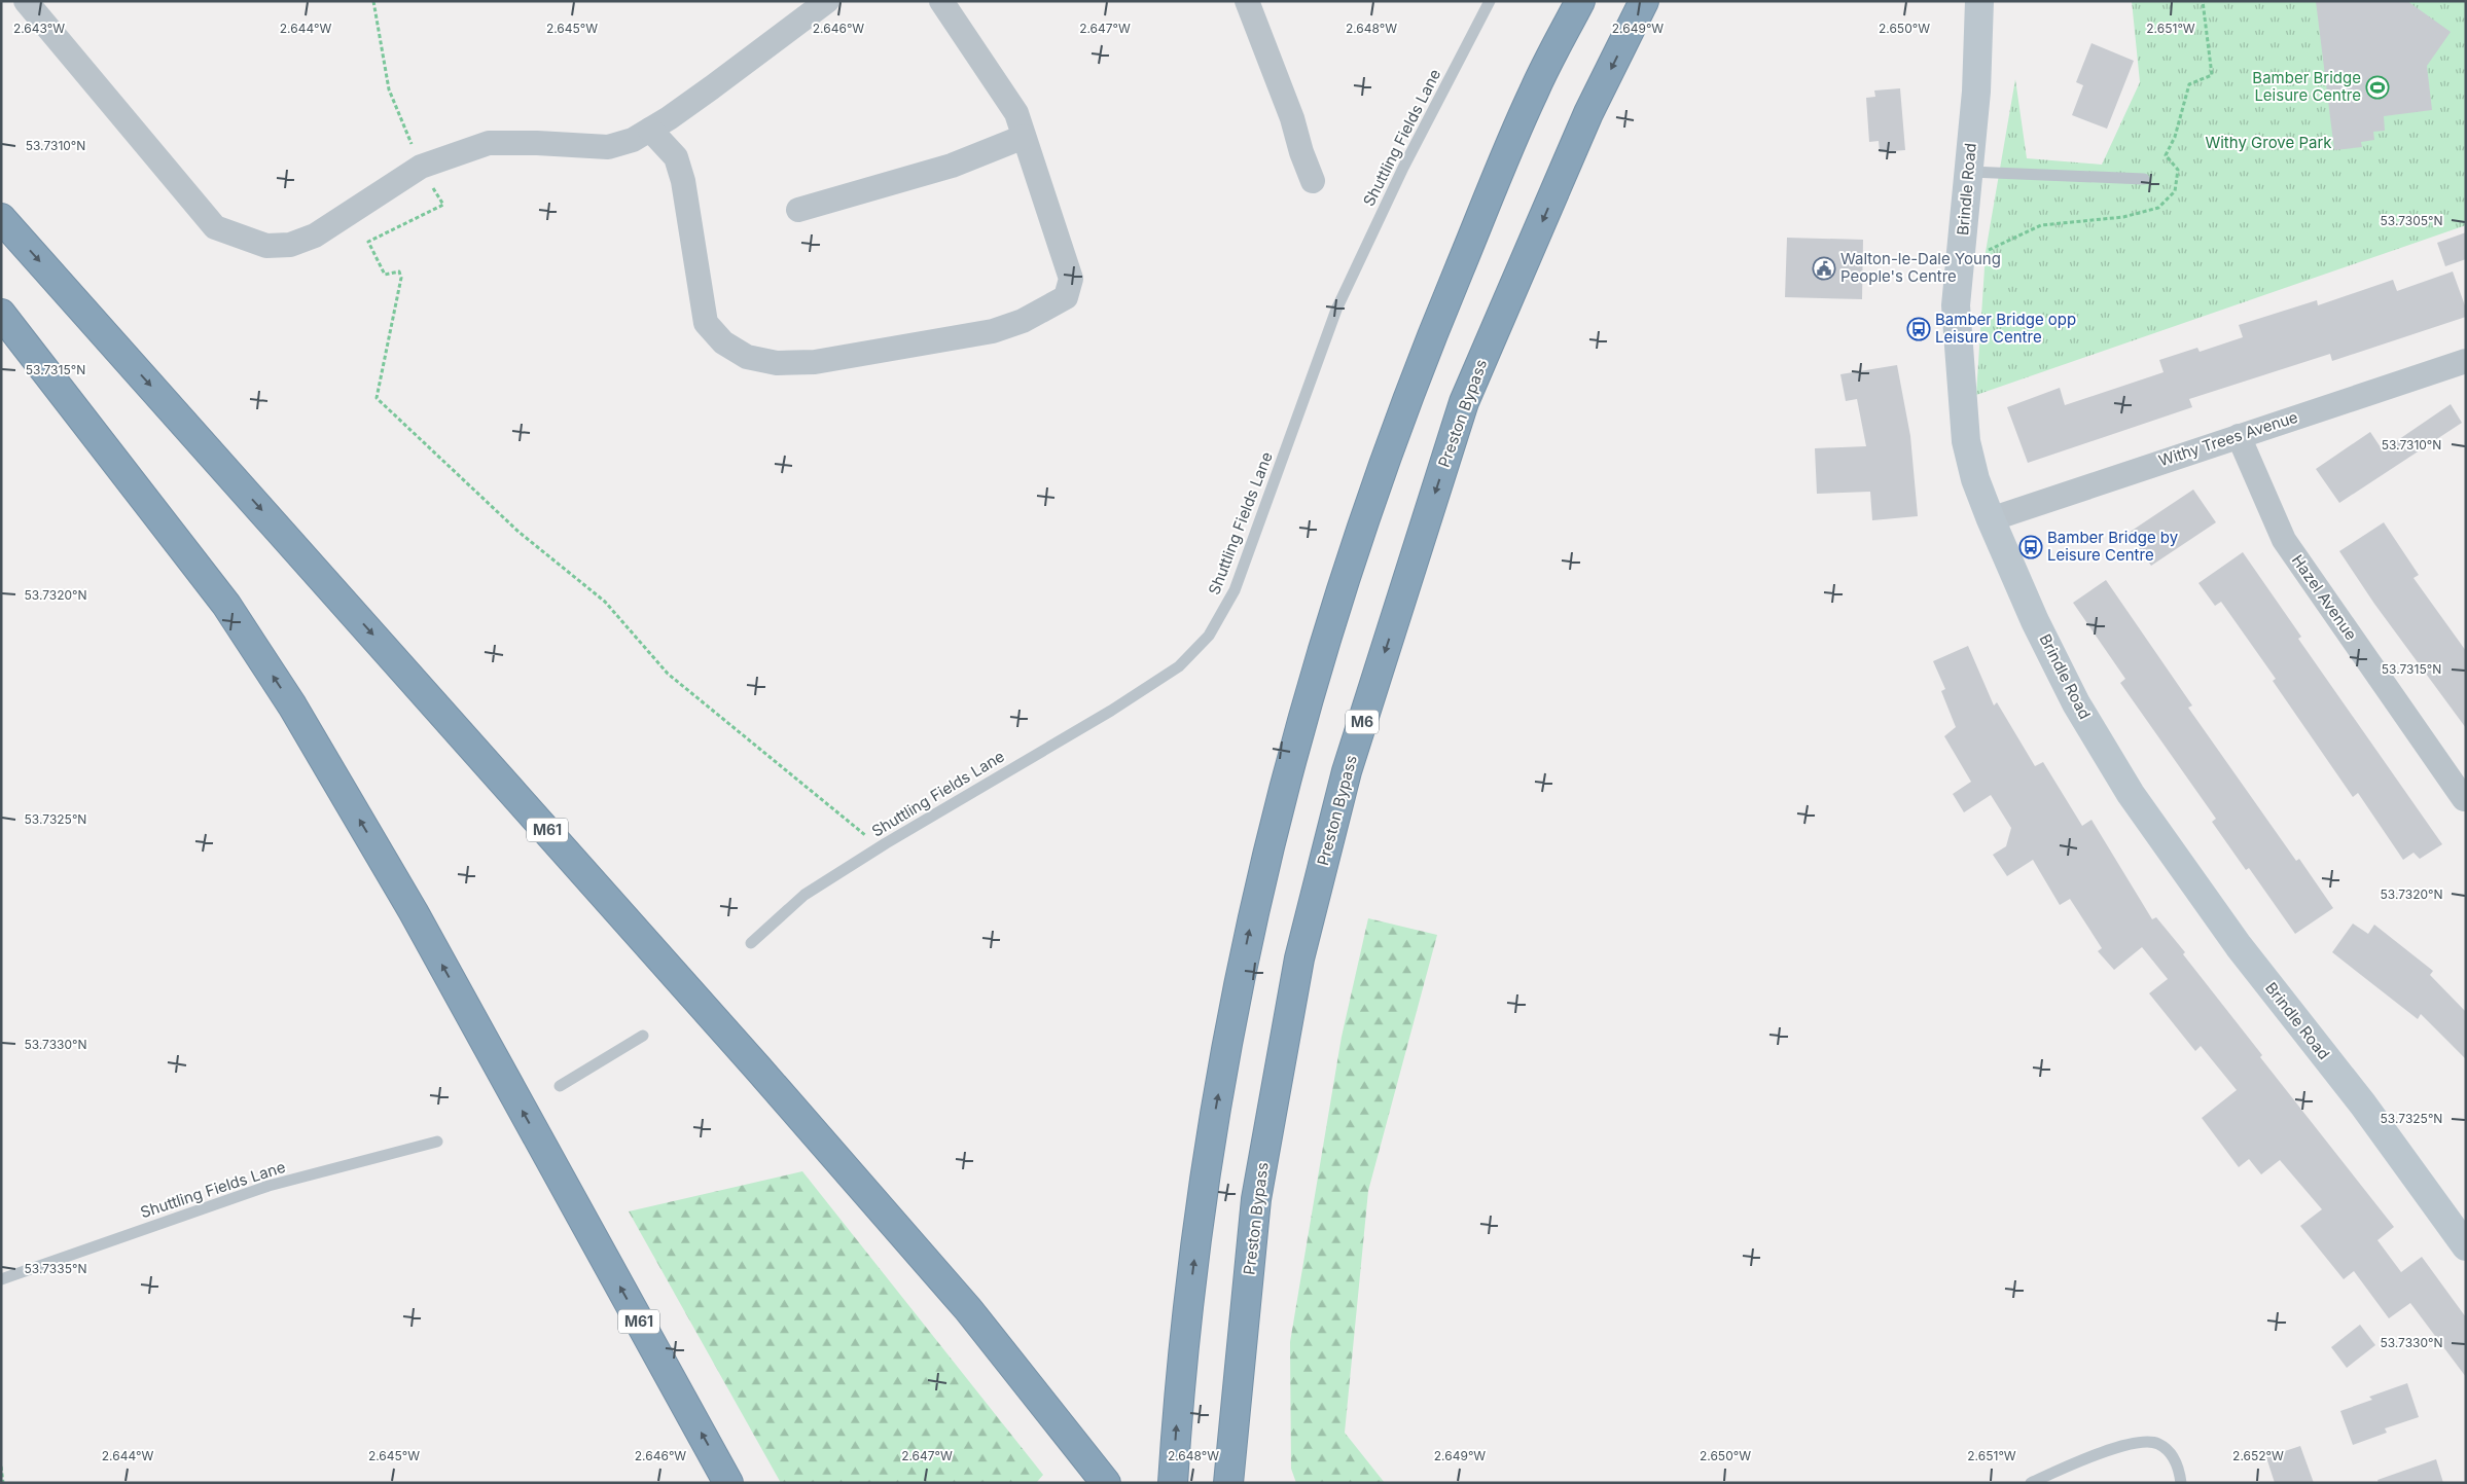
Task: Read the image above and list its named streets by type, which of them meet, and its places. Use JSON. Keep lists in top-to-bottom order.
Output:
{
  "streets": {
    "highway": ["Preston Bypass", "M6", "M61"],
    "street": ["Brindle Road", "Withy Trees Avenue", "Hazel Avenue"],
    "lane": ["Shuttling Fields Lane"]
  },
  "crossings": [
    ["Brindle Road", "Withy Trees Avenue"],
    ["Withy Trees Avenue", "Hazel Avenue"]
  ],
  "parks": ["Withy Grove Park"],
  "places": {
    "sports": ["Bamber Bridge Leisure Centre"],
    "public building": ["Walton-le-Dale Young People's Centre"],
    "bus stop": ["Bamber Bridge opp Leisure Centre", "Bamber Bridge by Leisure Centre"]
  },
  "coordinates": [
    "2.643°W",
    "2.644°W",
    "2.645°W",
    "2.646°W",
    "2.647°W",
    "2.648°W",
    "2.649°W",
    "2.650°W",
    "2.651°W",
    "53.7310°N",
    "53.7305°N",
    "53.7315°N",
    "53.7320°N",
    "53.7325°N",
    "53.7330°N",
    "53.7335°N",
    "2.652°W"
  ]
}
